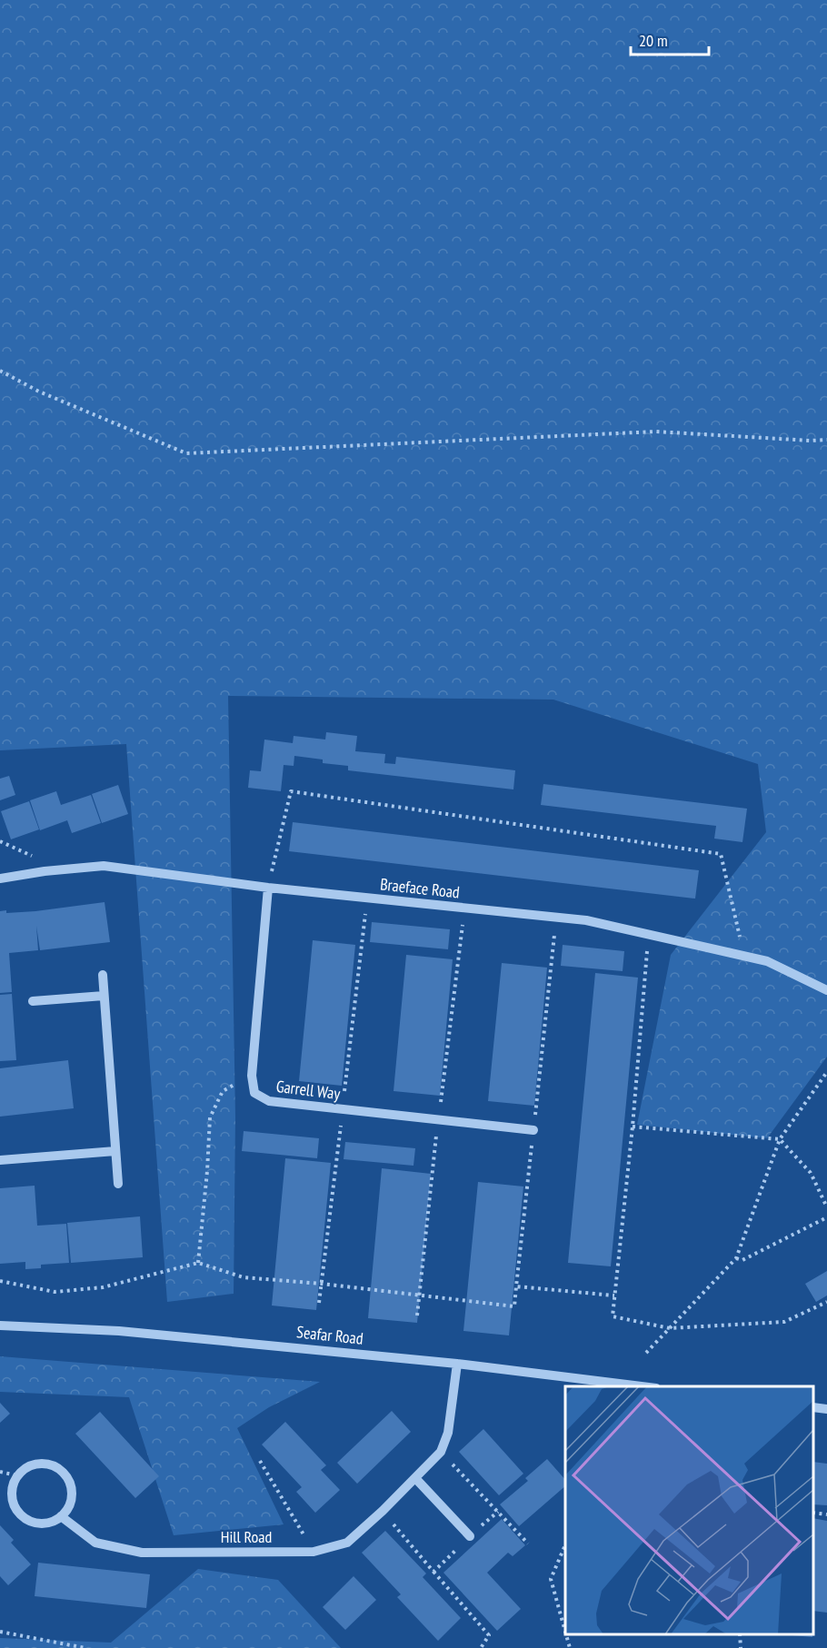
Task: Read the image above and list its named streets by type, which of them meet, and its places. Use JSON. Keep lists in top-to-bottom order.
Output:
{
  "streets": {
    "street": [
      "Braeface Road",
      "Garrell Way",
      "Seafar Road",
      "Hill Road"
    ]
  },
  "crossings": [
    ["Seafar Road", "Hill Road"]
  ],
  "scale_bar": "20 m"
}
